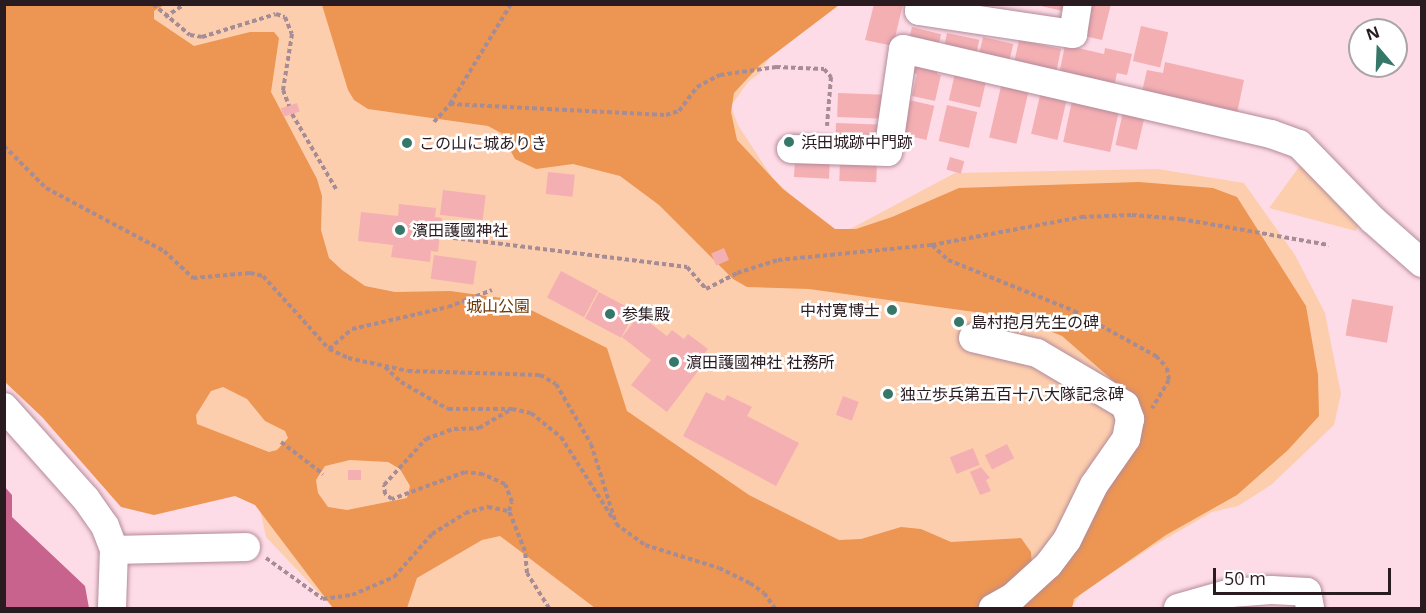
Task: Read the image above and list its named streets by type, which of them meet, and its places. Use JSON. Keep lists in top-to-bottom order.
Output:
{
  "parks": ["城山公園"],
  "places": [
    "浜田城跡中門跡",
    "この山に城ありき",
    "濱田護國神社",
    "中村寛博士",
    "参集殿",
    "島村抱月先生の碑",
    "濵田護國神社 社務所",
    "独立歩兵第五百十八大隊記念碑"
  ],
  "scale_bar": "50 m",
  "north": "top"
}
